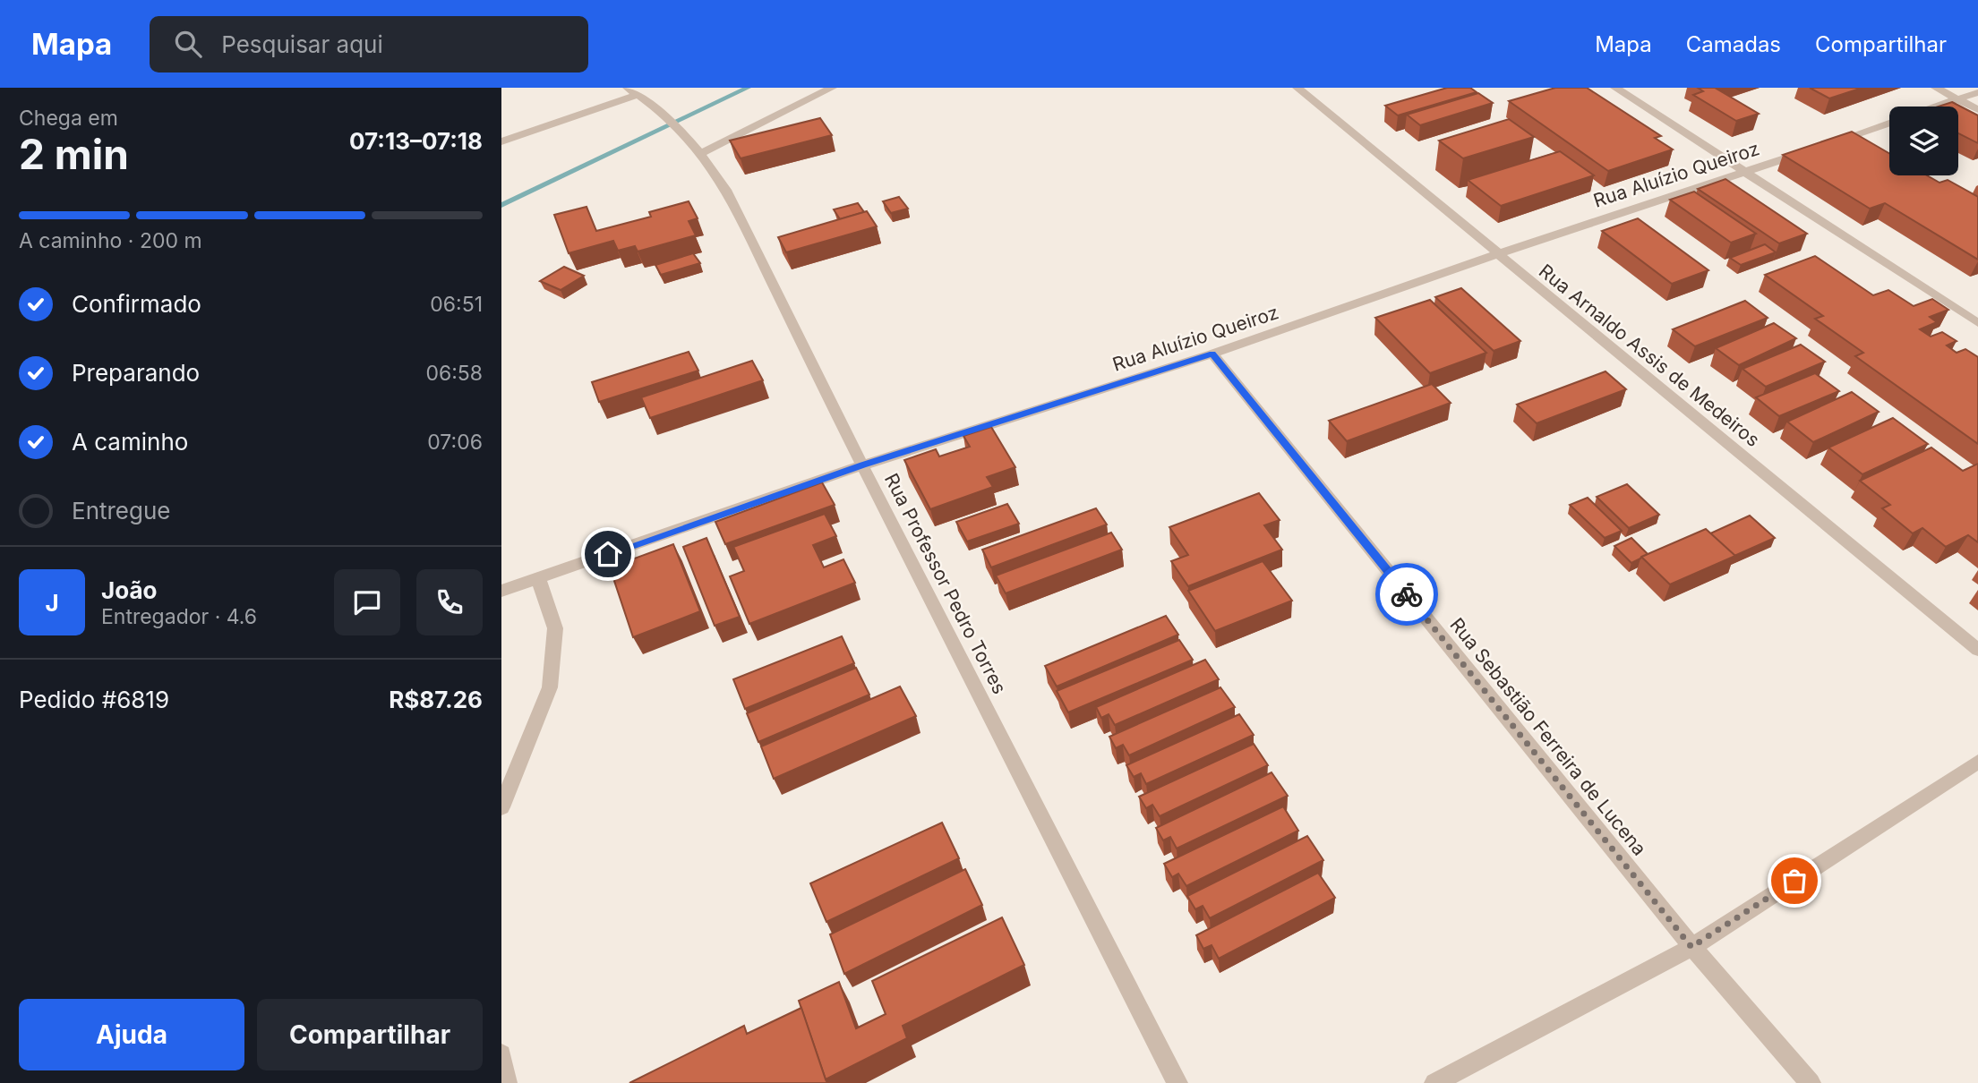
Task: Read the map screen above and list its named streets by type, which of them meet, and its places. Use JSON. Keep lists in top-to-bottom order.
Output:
{
  "streets": {
    "street": [
      "Rua Aluízio Queiroz",
      "Rua Arnaldo Assis de Medeiros",
      "Rua Professor Pedro Torres",
      "Rua Sebastião Ferreira de Lucena"
    ]
  },
  "crossings": [
    ["Rua Aluízio Queiroz", "Rua Arnaldo Assis de Medeiros"],
    ["Rua Aluízio Queiroz", "Rua Professor Pedro Torres"],
    ["Rua Aluízio Queiroz", "Rua Sebastião Ferreira de Lucena"]
  ],
  "page": {
    "header": "Mapa",
    "search": "Pesquisar aqui",
    "nav": ["Mapa", "Camadas", "Compartilhar"],
    "heading": ["2 min", "Chega em", "07:13–07:18"],
    "panel": [
      "João",
      "Entregador · 4.6",
      "Pedido #6819",
      "R$87.26"
    ],
    "bar": "A caminho · 200 m",
    "list": [
      ["Confirmado", "06:51"],
      ["Preparando", "06:58"],
      ["A caminho", "07:06"],
      "Entregue"
    ],
    "round": "J",
    "buttons": ["Ajuda", "Compartilhar"]
  }
}
